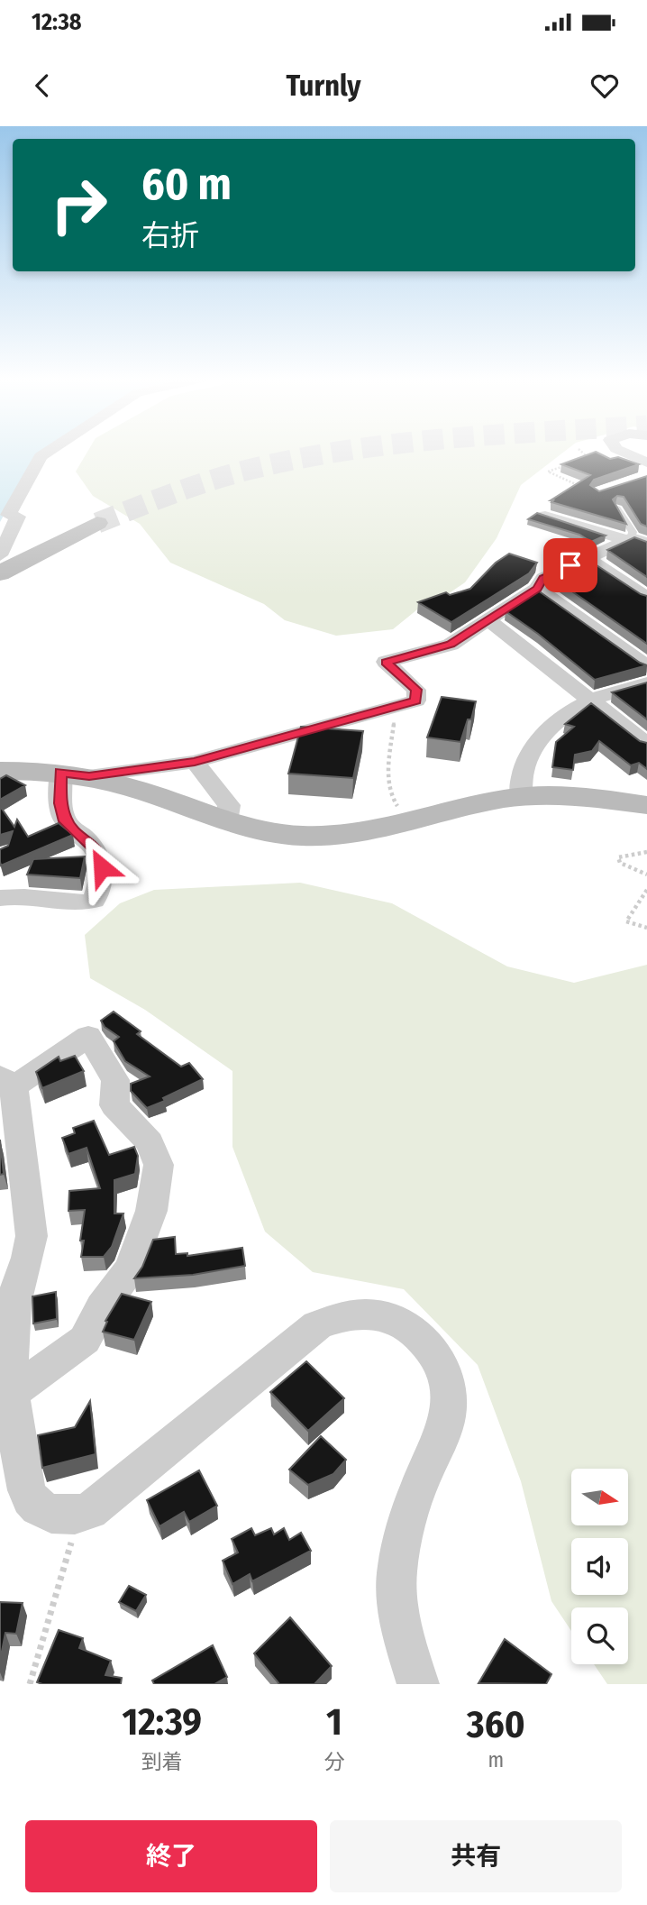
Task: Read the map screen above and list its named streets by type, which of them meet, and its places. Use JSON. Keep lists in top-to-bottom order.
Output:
{
  "north": "right",
  "page": {
    "status": "12:38",
    "header": "Turnly",
    "turn": ["60 m", "右折"],
    "eta": [
      "12:39",
      "到着",
      "1",
      "分",
      "360",
      "m"
    ],
    "buttons": ["終了", "共有"]
  }
}
